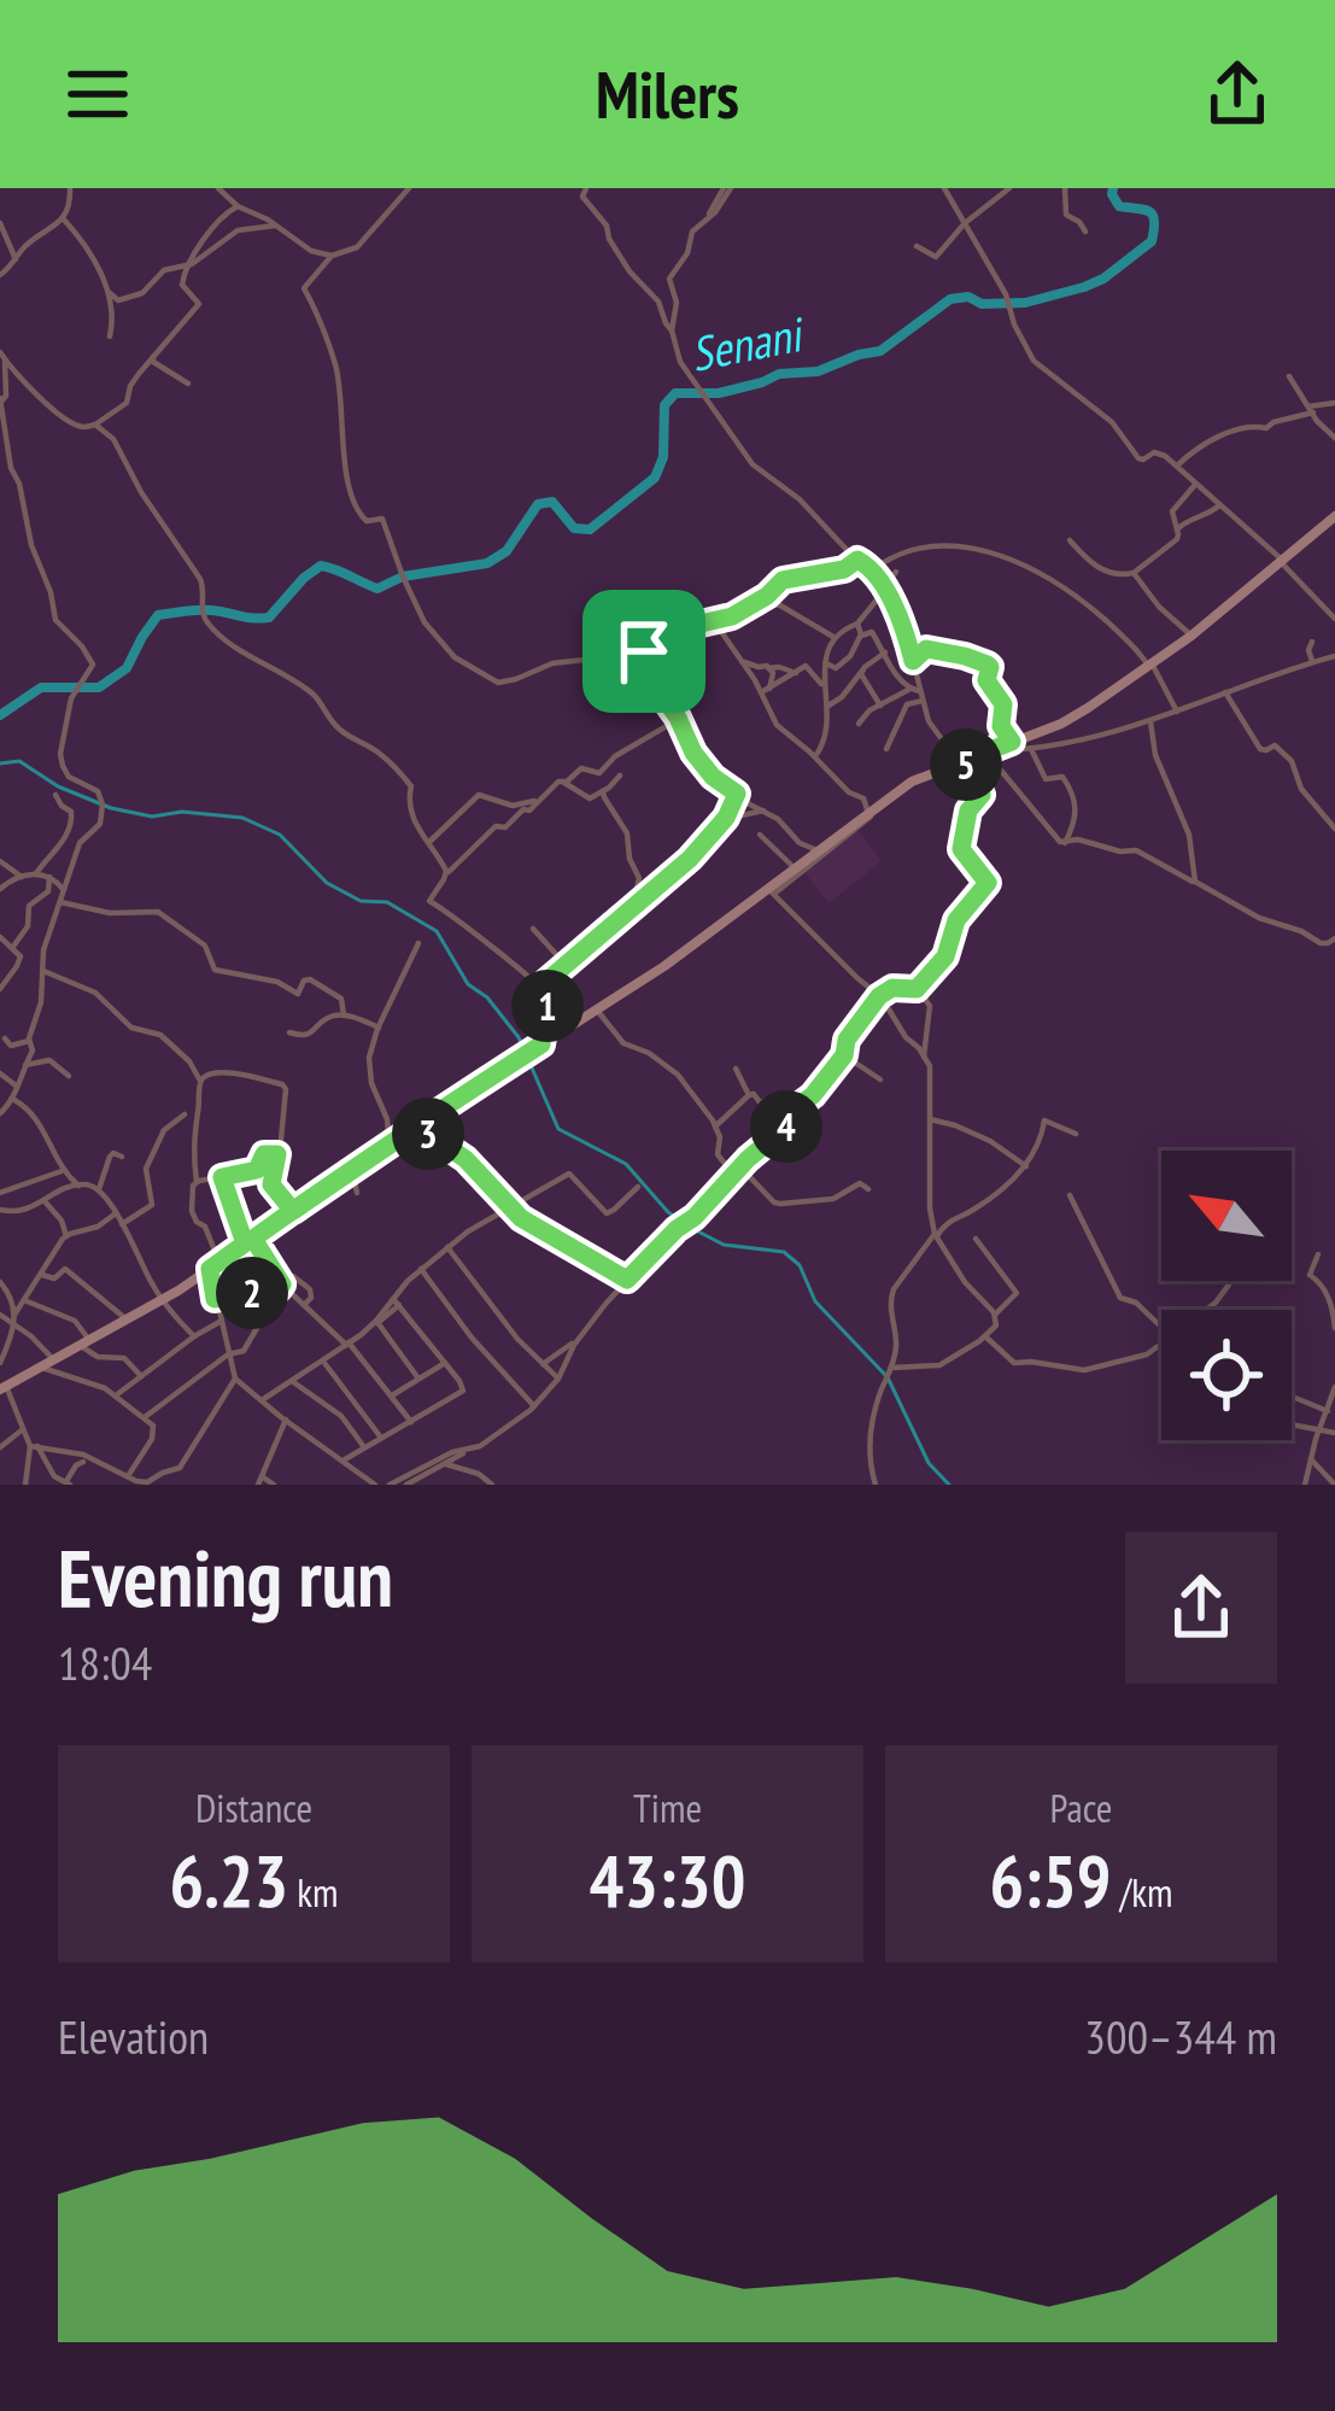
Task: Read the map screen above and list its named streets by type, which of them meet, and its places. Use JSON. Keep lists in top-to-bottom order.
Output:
{
  "water": ["Senani"],
  "north": "top left",
  "page": {
    "header": "Milers",
    "pins": [
      "5",
      "1",
      "4",
      "3",
      "2"
    ],
    "heading": ["Evening run", "18:04"],
    "stats": [
      ["Distance", "6.23 km"],
      ["Time", "43:30"],
      ["Pace", "6:59 /km"]
    ],
    "chart": ["Elevation", "300–344 m"]
  }
}
